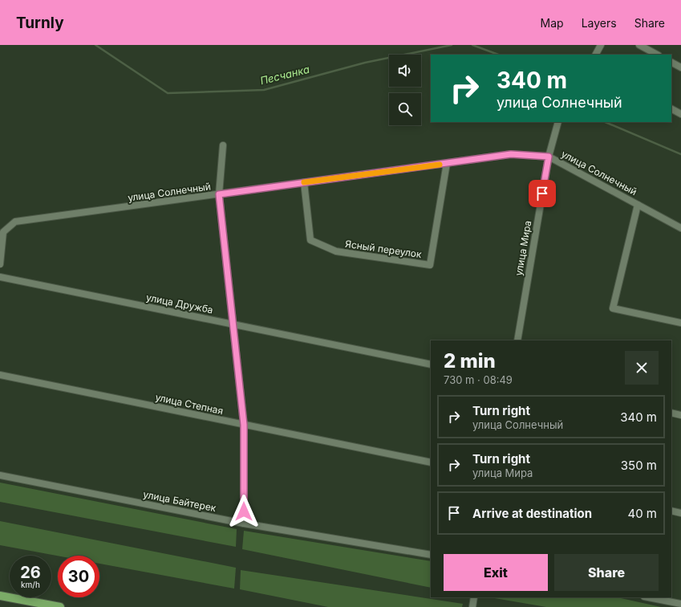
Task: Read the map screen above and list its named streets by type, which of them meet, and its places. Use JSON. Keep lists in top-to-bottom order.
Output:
{
  "streets": {
    "street": [
      "улица Солнечный",
      "улица Мира",
      "Ясный переулок",
      "улица Дружба",
      "улица Степная",
      "улица Байтерек"
    ]
  },
  "crossings": [
    ["улица Солнечный", "улица Мира"],
    ["улица Солнечный", "Ясный переулок"]
  ],
  "water": ["Песчанка"],
  "page": {
    "header": "Turnly",
    "nav": ["Map", "Layers", "Share"],
    "turn": ["340 m", "улица Солнечный"],
    "heading": ["2 min", "730 m · 08:49"],
    "list": [
      {
        "name": "Turn right",
        "note": "улица Солнечный",
        "value": "340 m"
      },
      {
        "name": "Turn right",
        "note": "улица Мира",
        "value": "350 m"
      },
      {
        "name": "Arrive at destination",
        "value": "40 m"
      }
    ],
    "buttons": ["Exit", "Share"],
    "speed": "26 km/h",
    "limit": "30"
  }
}
